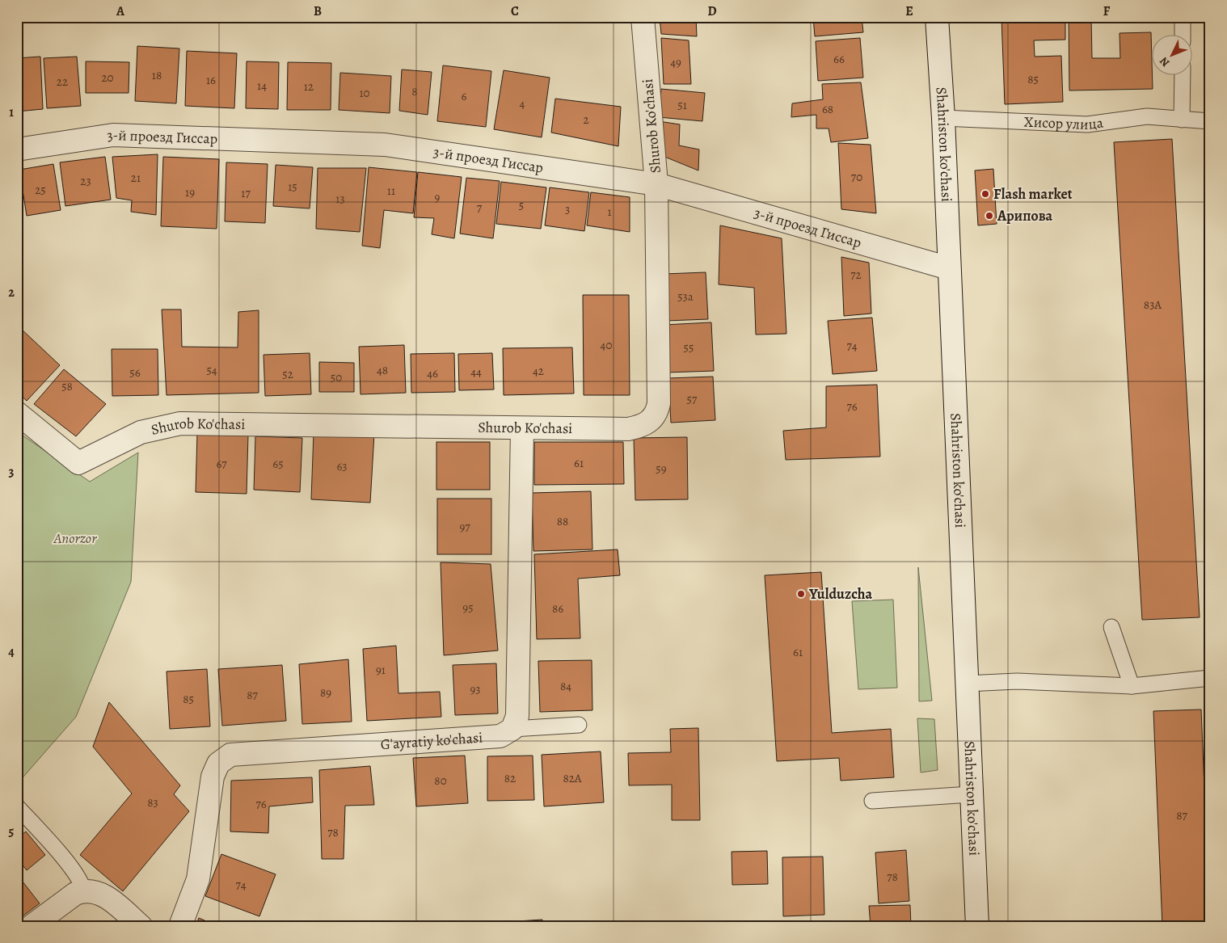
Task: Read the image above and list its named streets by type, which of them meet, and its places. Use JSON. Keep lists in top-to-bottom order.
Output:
{
  "streets": {
    "street": [
      "Shurob Ko'chasi",
      "3-й проезд Гиссар",
      "Shahriston ko'chasi",
      "G'ayratiy ko'chasi"
    ],
    "lane": ["Хисор улица"]
  },
  "crossings": [
    ["Хисор улица", "Shahriston ko'chasi"],
    ["Shurob Ko'chasi", "3-й проезд Гиссар"],
    ["3-й проезд Гиссар", "Shahriston ko'chasi"]
  ],
  "parks": ["Anorzor"],
  "places": ["Flash market", "Арипова", "Yulduzcha"],
  "house_numbers": [
    "66",
    "49",
    "18",
    "20",
    "85",
    "16",
    "22",
    "14",
    "12",
    "8",
    "10",
    "6",
    "4",
    "51",
    "68",
    "2",
    "70",
    "21",
    "23",
    "15",
    "25",
    "11",
    "19",
    "17",
    "9",
    "13",
    "5",
    "7",
    "3",
    "1",
    "72",
    "53a",
    "83A",
    "40",
    "74",
    "55",
    "54",
    "48",
    "42",
    "44",
    "56",
    "46",
    "52",
    "50",
    "58",
    "57",
    "76",
    "61",
    "67",
    "65",
    "63",
    "59",
    "88",
    "97",
    "95",
    "86",
    "61",
    "91",
    "84",
    "93",
    "89",
    "87",
    "85",
    "82",
    "82A",
    "80",
    "83",
    "76",
    "87",
    "78",
    "78",
    "74"
  ],
  "north": "bottom left",
  "grid": {
    "columns": [
      "A",
      "B",
      "C",
      "D",
      "E",
      "F"
    ],
    "rows": [
      "1",
      "2",
      "3",
      "4",
      "5"
    ]
  }
}
